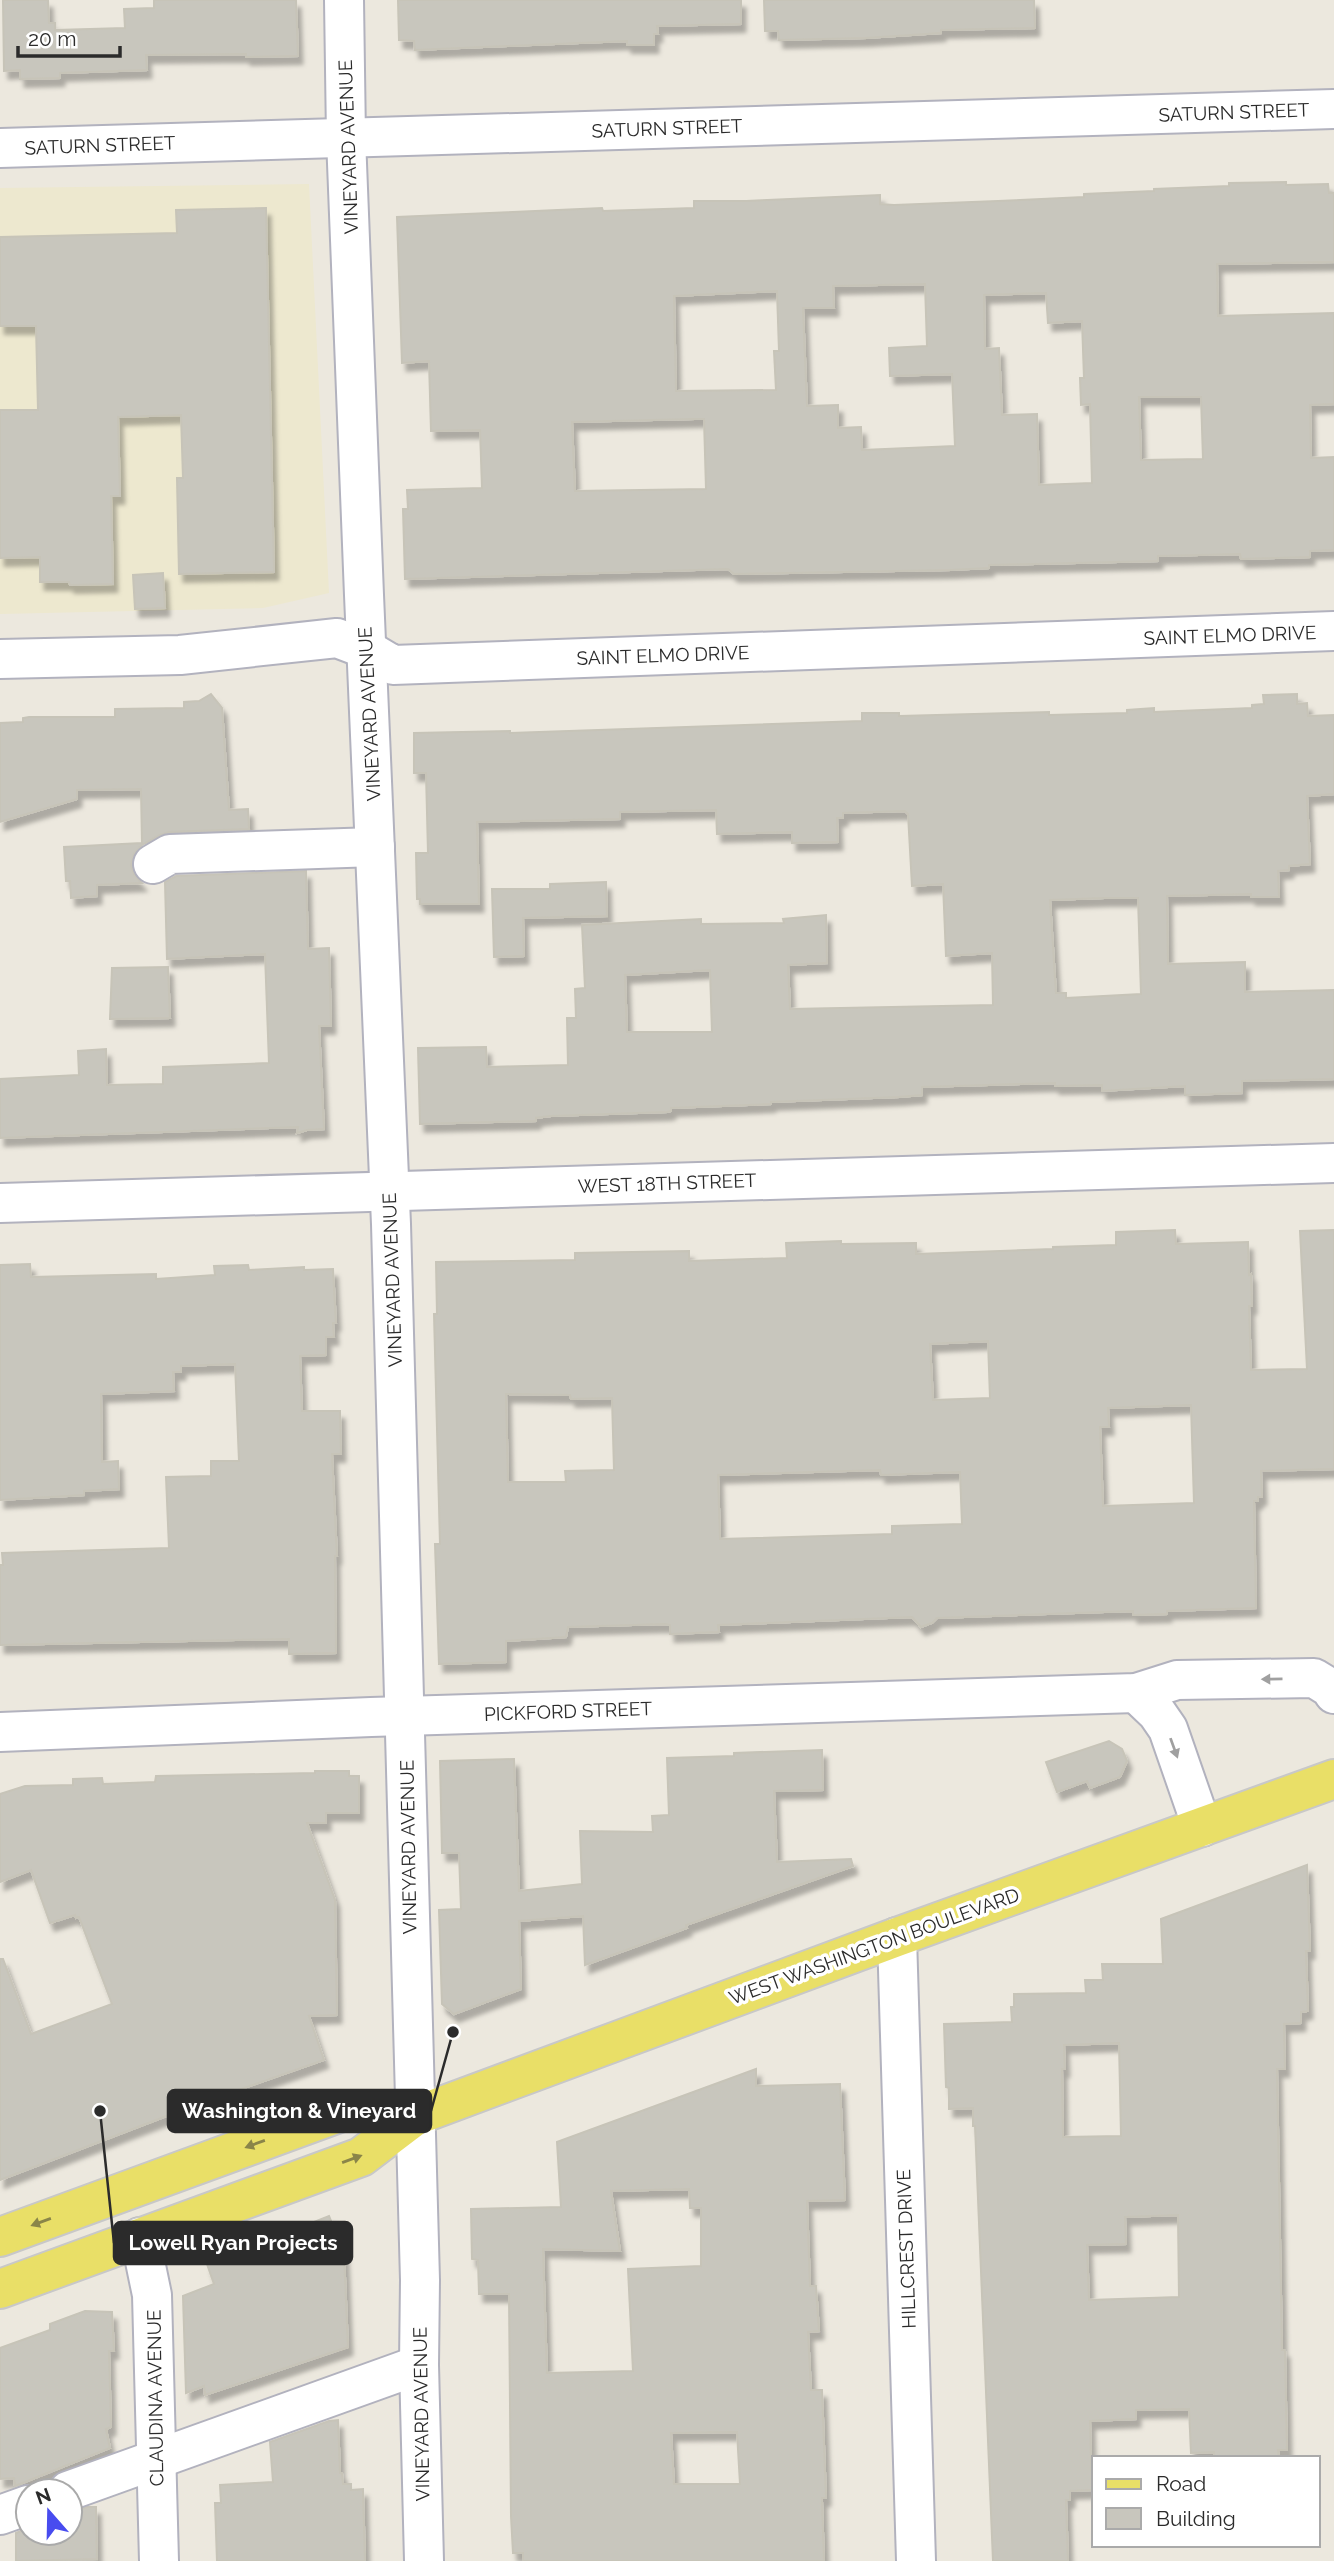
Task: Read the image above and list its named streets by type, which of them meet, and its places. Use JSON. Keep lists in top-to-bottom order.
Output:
{
  "streets": {
    "main road": ["WEST WASHINGTON BOULEVARD"],
    "street": [
      "SATURN STREET",
      "VINEYARD AVENUE",
      "SAINT ELMO DRIVE",
      "WEST 18TH STREET",
      "PICKFORD STREET",
      "HILLCREST DRIVE",
      "CLAUDINA AVENUE"
    ]
  },
  "crossings": [
    ["SATURN STREET", "VINEYARD AVENUE"],
    ["VINEYARD AVENUE", "SAINT ELMO DRIVE"],
    ["VINEYARD AVENUE", "WEST 18TH STREET"],
    ["VINEYARD AVENUE", "PICKFORD STREET"],
    ["VINEYARD AVENUE", "WEST WASHINGTON BOULEVARD"],
    ["WEST WASHINGTON BOULEVARD", "HILLCREST DRIVE"],
    ["WEST WASHINGTON BOULEVARD", "CLAUDINA AVENUE"]
  ],
  "places": ["Washington & Vineyard", "Lowell Ryan Projects"],
  "legend": ["Road", "Building"],
  "scale_bar": "20 m",
  "north": "top"
}
